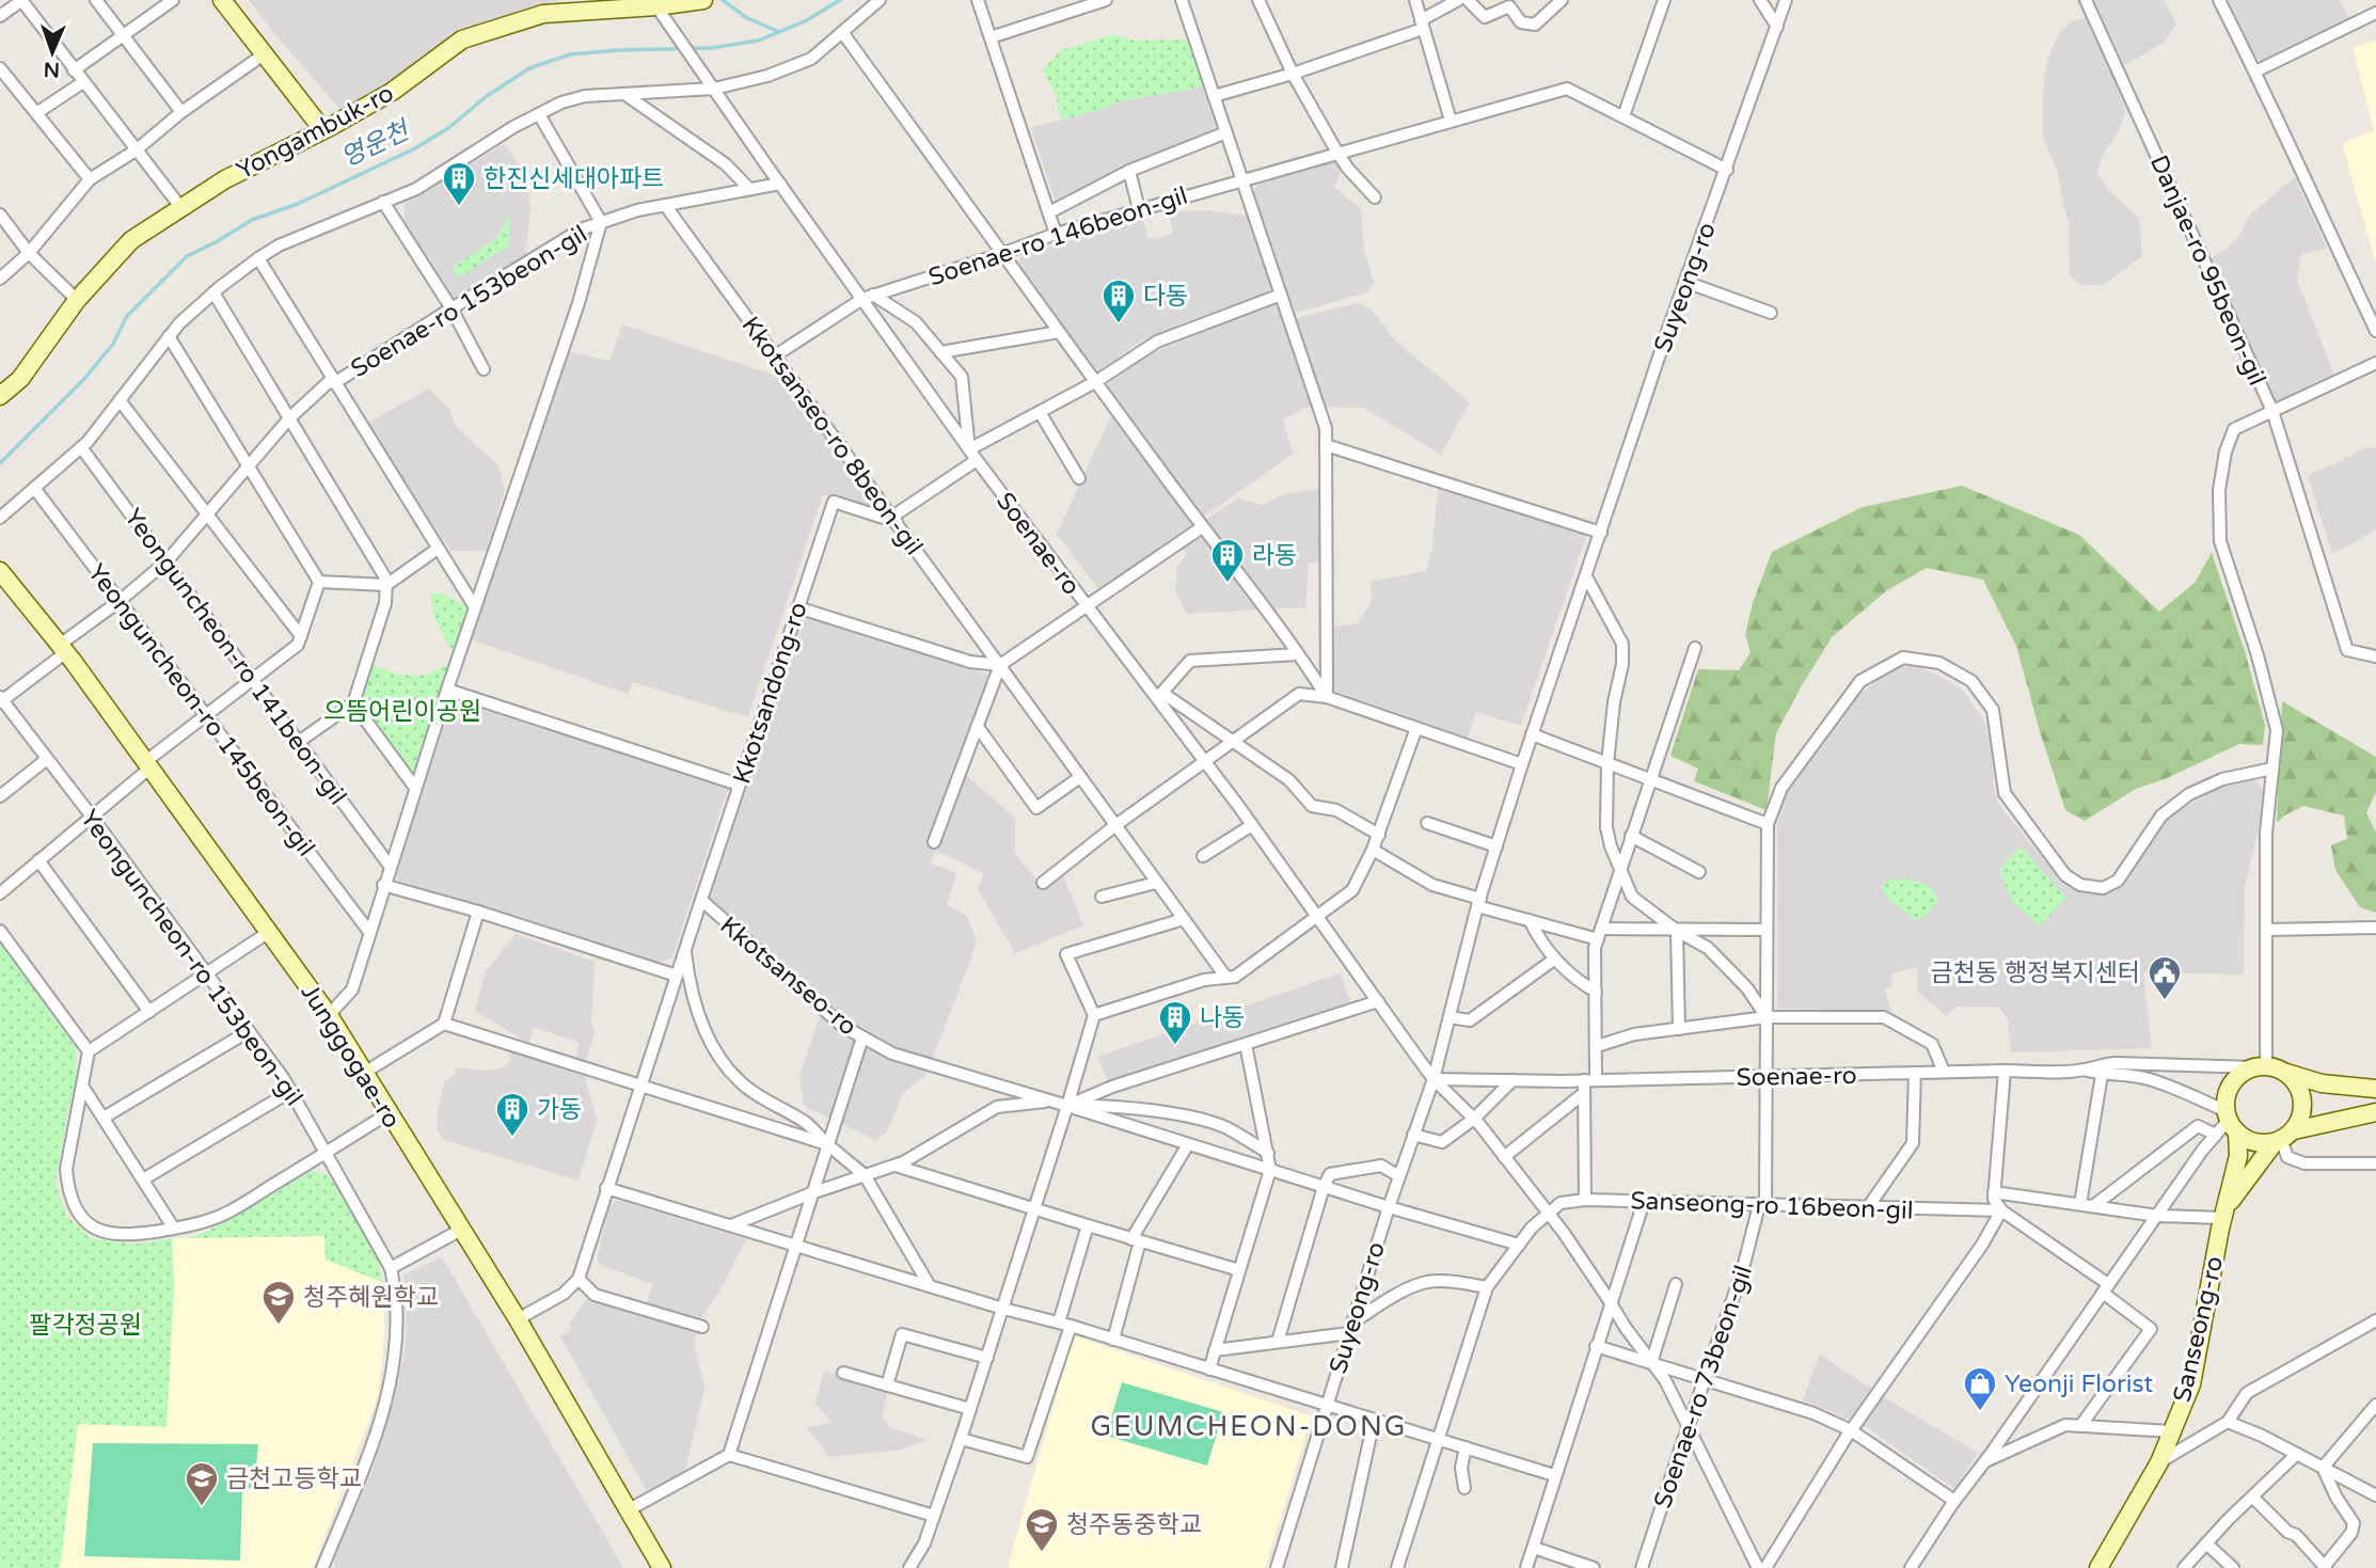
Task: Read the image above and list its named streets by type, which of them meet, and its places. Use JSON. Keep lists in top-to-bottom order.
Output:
{
  "streets": {
    "street": [
      "Yongambuk-ro",
      "Soenae-ro 146beon-gil",
      "Danjae-ro 95beon-gil",
      "Suyeong-ro",
      "Soenae-ro 153beon-gil",
      "Kkotsanseo-ro 8beon-gil",
      "Soenae-ro",
      "Yeonguncheon-ro 141beon-gil",
      "Kkotsandong-ro",
      "Yeonguncheon-ro 145beon-gil",
      "Yeonguncheon-ro 153beon-gil",
      "Kkotsanseo-ro",
      "Junggogae-ro",
      "Sanseong-ro 16beon-gil",
      "Sanseong-ro",
      "Soenae-ro 73beon-gil"
    ]
  },
  "crossings": [
    ["Yongambuk-ro", "Soenae-ro"],
    ["Soenae-ro 146beon-gil", "Suyeong-ro"],
    ["Soenae-ro 146beon-gil", "Soenae-ro"],
    ["Danjae-ro 95beon-gil", "Soenae-ro"],
    ["Danjae-ro 95beon-gil", "Sanseong-ro"],
    ["Suyeong-ro", "Soenae-ro"],
    ["Suyeong-ro", "Kkotsanseo-ro"],
    ["Soenae-ro 153beon-gil", "Kkotsanseo-ro 8beon-gil"],
    ["Soenae-ro 153beon-gil", "Soenae-ro"],
    ["Soenae-ro 153beon-gil", "Yeonguncheon-ro 141beon-gil"],
    ["Soenae-ro 153beon-gil", "Yeonguncheon-ro 145beon-gil"],
    ["Soenae-ro 153beon-gil", "Yeonguncheon-ro 153beon-gil"],
    ["Soenae-ro 153beon-gil", "Junggogae-ro"],
    ["Kkotsanseo-ro 8beon-gil", "Kkotsandong-ro"],
    ["Soenae-ro", "Sanseong-ro"],
    ["Soenae-ro", "Soenae-ro 73beon-gil"],
    ["Kkotsandong-ro", "Kkotsanseo-ro"],
    ["Kkotsanseo-ro", "Sanseong-ro 16beon-gil"],
    ["Sanseong-ro 16beon-gil", "Soenae-ro 73beon-gil"]
  ],
  "districts": ["GEUMCHEON-DONG"],
  "water": ["영운천"],
  "parks": ["으뜸어린이공원", "팔각정공원"],
  "places": {
    "building": [
      "한진신세대아파트",
      "다동",
      "라동",
      "나동",
      "가동"
    ],
    "public building": ["금천동 행정복지센터"],
    "school or university": ["청주혜원학교", "금천고등학교", "청주동중학교"],
    "shop": ["Yeonji Florist"]
  },
  "north": "bottom"
}
